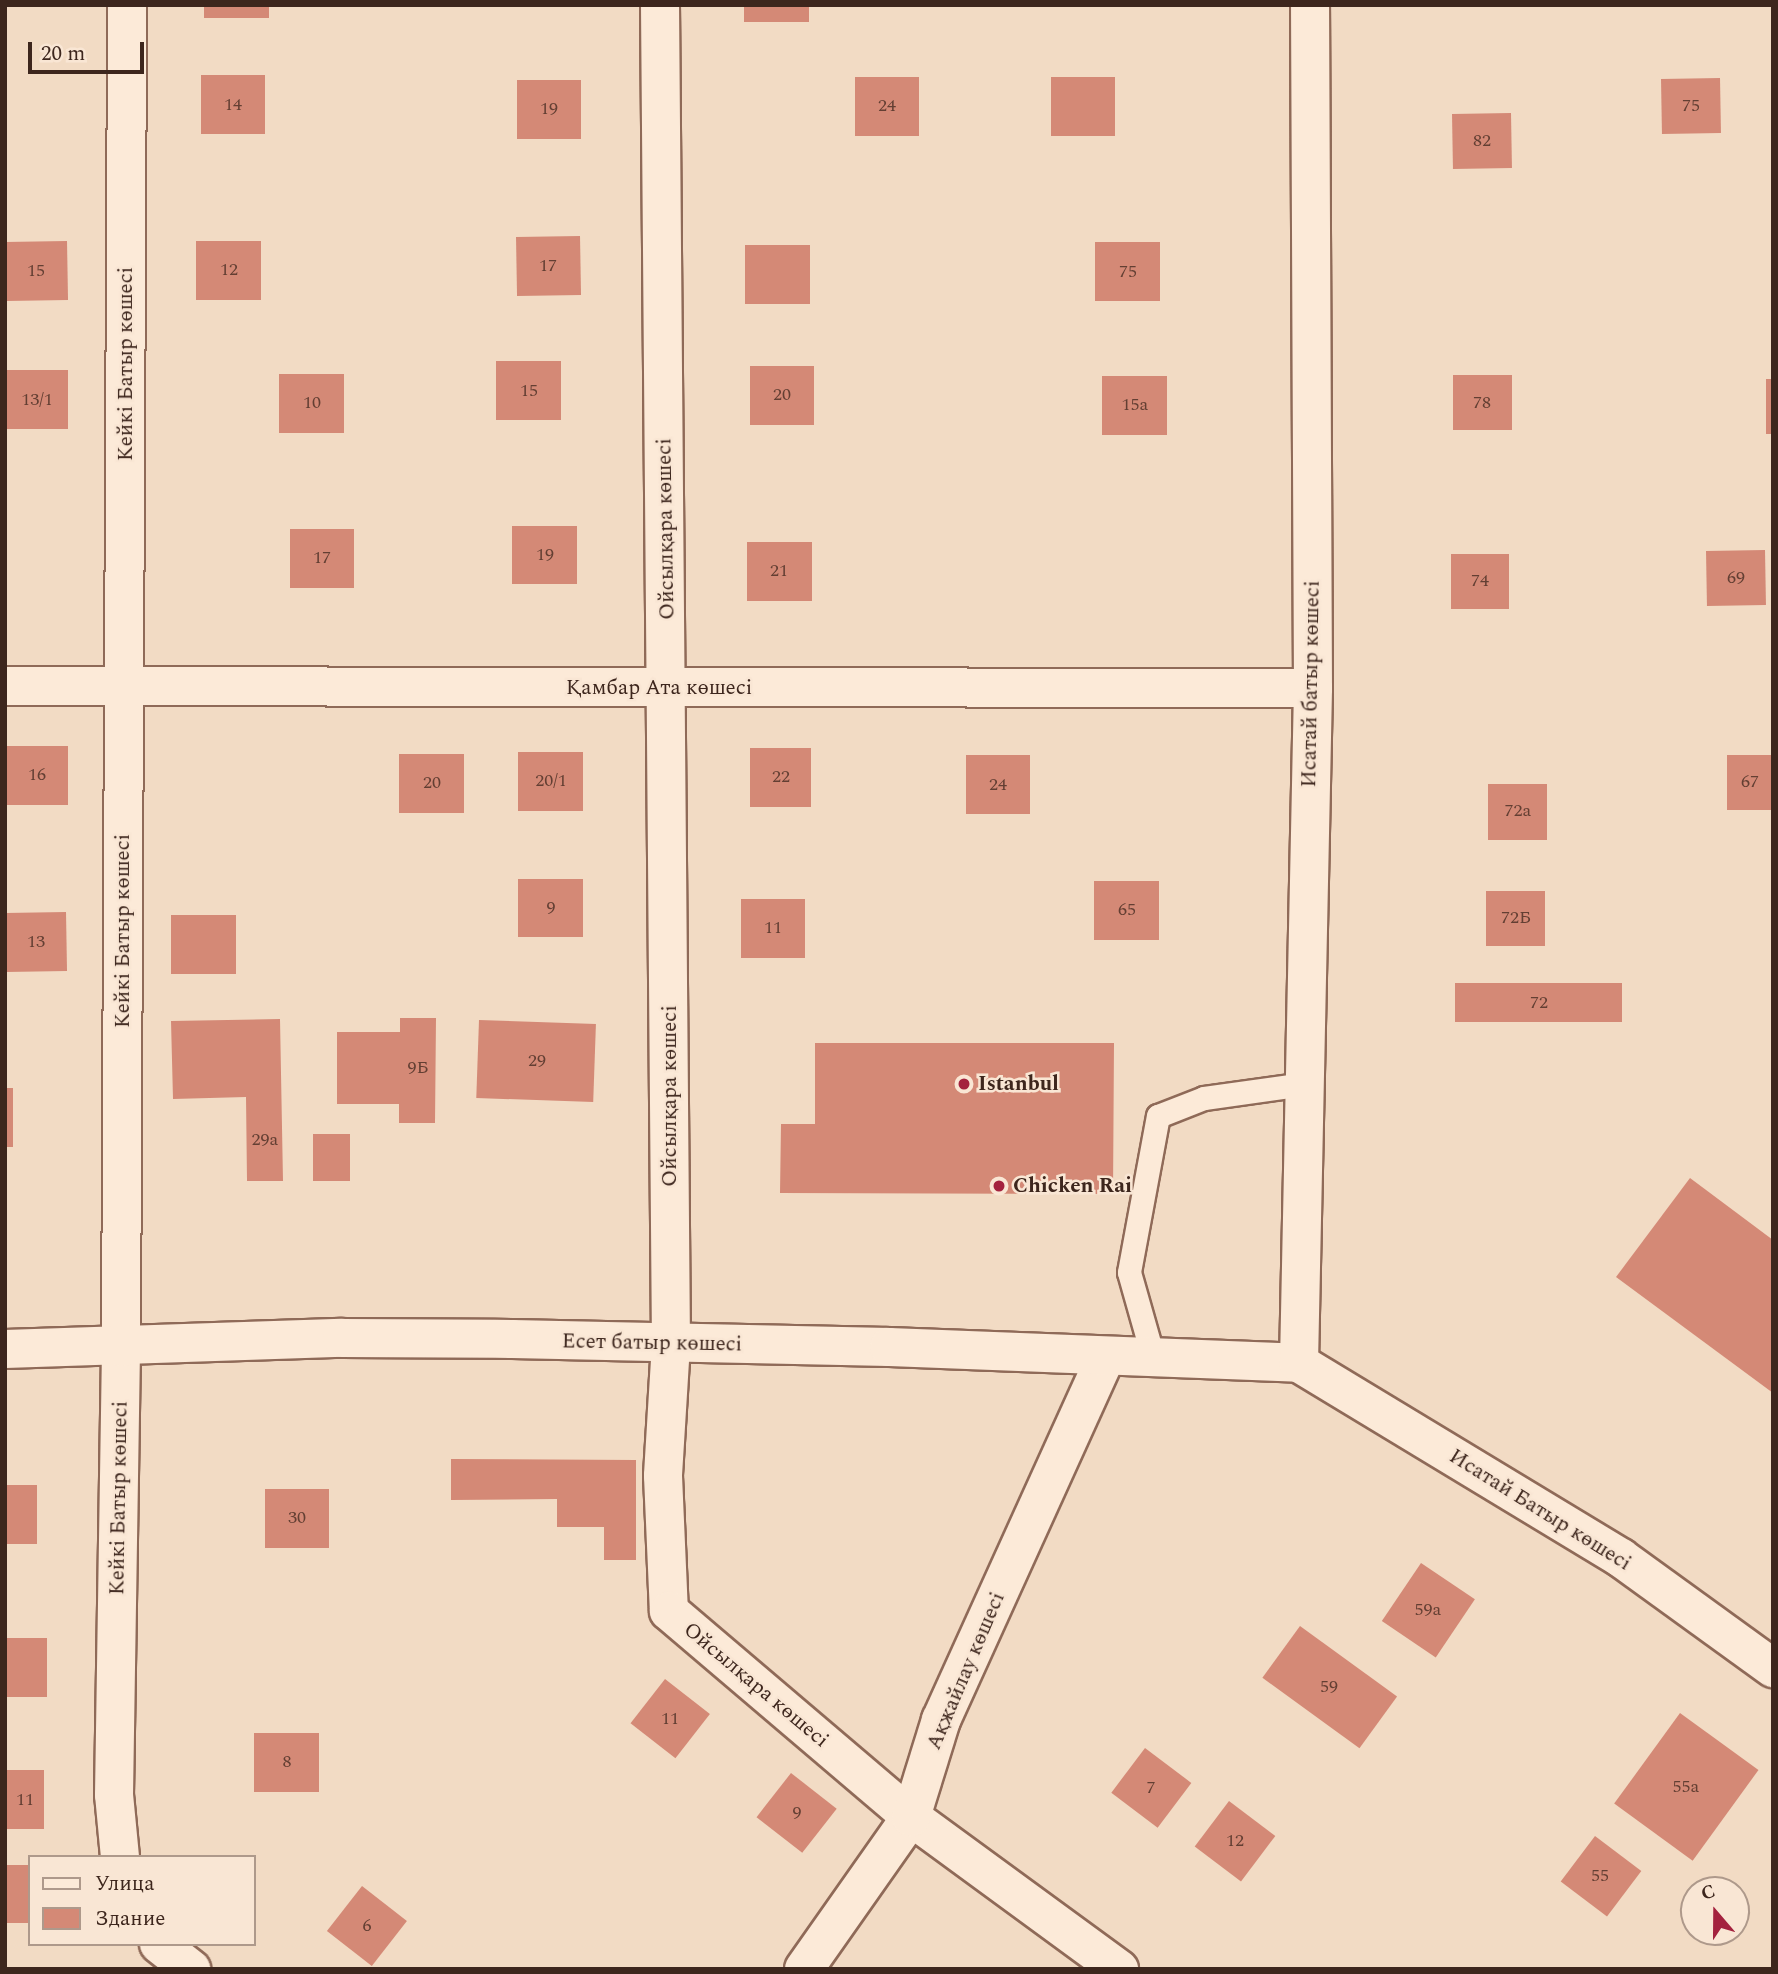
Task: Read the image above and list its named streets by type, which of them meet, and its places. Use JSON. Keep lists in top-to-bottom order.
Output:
{
  "streets": {
    "street": [
      "Кейкі Батыр көшесі",
      "Ойсылқара көшесі",
      "Исатай батыр көшесі",
      "Қамбар Ата көшесі",
      "Есет батыр көшесі",
      "Исатай Батыр көшесі",
      "Ақжайлау көшесі"
    ]
  },
  "crossings": [
    ["Кейкі Батыр көшесі", "Қамбар Ата көшесі"],
    ["Кейкі Батыр көшесі", "Есет батыр көшесі"],
    ["Ойсылқара көшесі", "Қамбар Ата көшесі"],
    ["Ойсылқара көшесі", "Есет батыр көшесі"],
    ["Ойсылқара көшесі", "Ақжайлау көшесі"],
    ["Исатай батыр көшесі", "Қамбар Ата көшесі"],
    ["Исатай батыр көшесі", "Есет батыр көшесі"],
    ["Исатай батыр көшесі", "Исатай Батыр көшесі"],
    ["Есет батыр көшесі", "Исатай Батыр көшесі"],
    ["Есет батыр көшесі", "Ақжайлау көшесі"]
  ],
  "places": ["Istanbul", "Chicken Rai"],
  "house_numbers": [
    "14",
    "24",
    "75",
    "19",
    "82",
    "17",
    "12",
    "15",
    "75",
    "15",
    "20",
    "13/1",
    "10",
    "78",
    "15а",
    "19",
    "17",
    "21",
    "69",
    "74",
    "16",
    "22",
    "20/1",
    "67",
    "20",
    "24",
    "72а",
    "9",
    "65",
    "72Б",
    "11",
    "13",
    "72",
    "29",
    "9Б",
    "29а",
    "30",
    "59а",
    "59",
    "11",
    "8",
    "55а",
    "7",
    "11",
    "9",
    "12",
    "55",
    "6"
  ],
  "legend": ["Улица", "Здание"],
  "scale_bar": "20 m",
  "north": "top"
}
